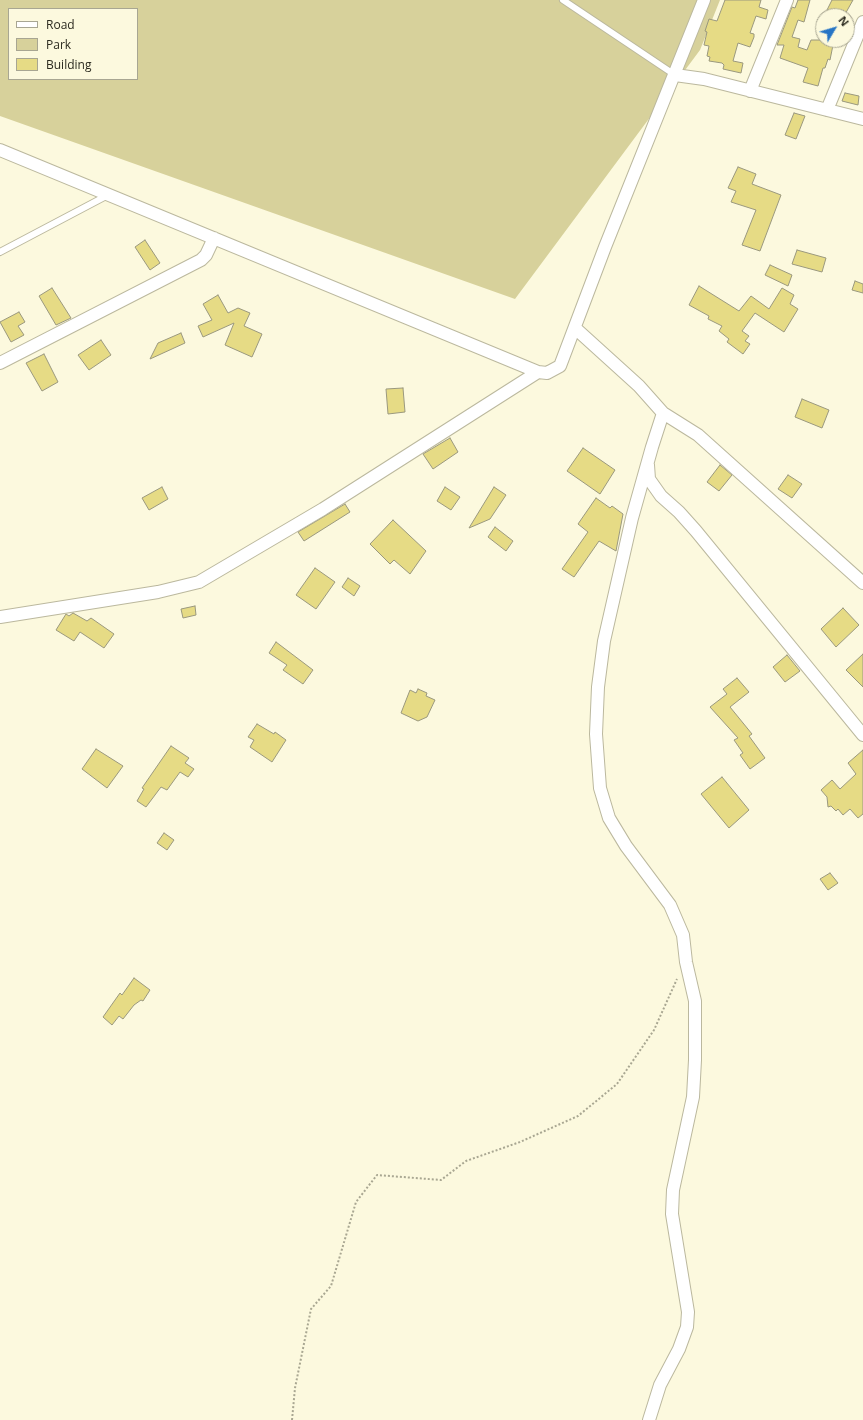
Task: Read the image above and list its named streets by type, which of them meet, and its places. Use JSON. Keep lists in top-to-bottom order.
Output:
{
  "legend": ["Road", "Park", "Building"],
  "north": "top right"
}
